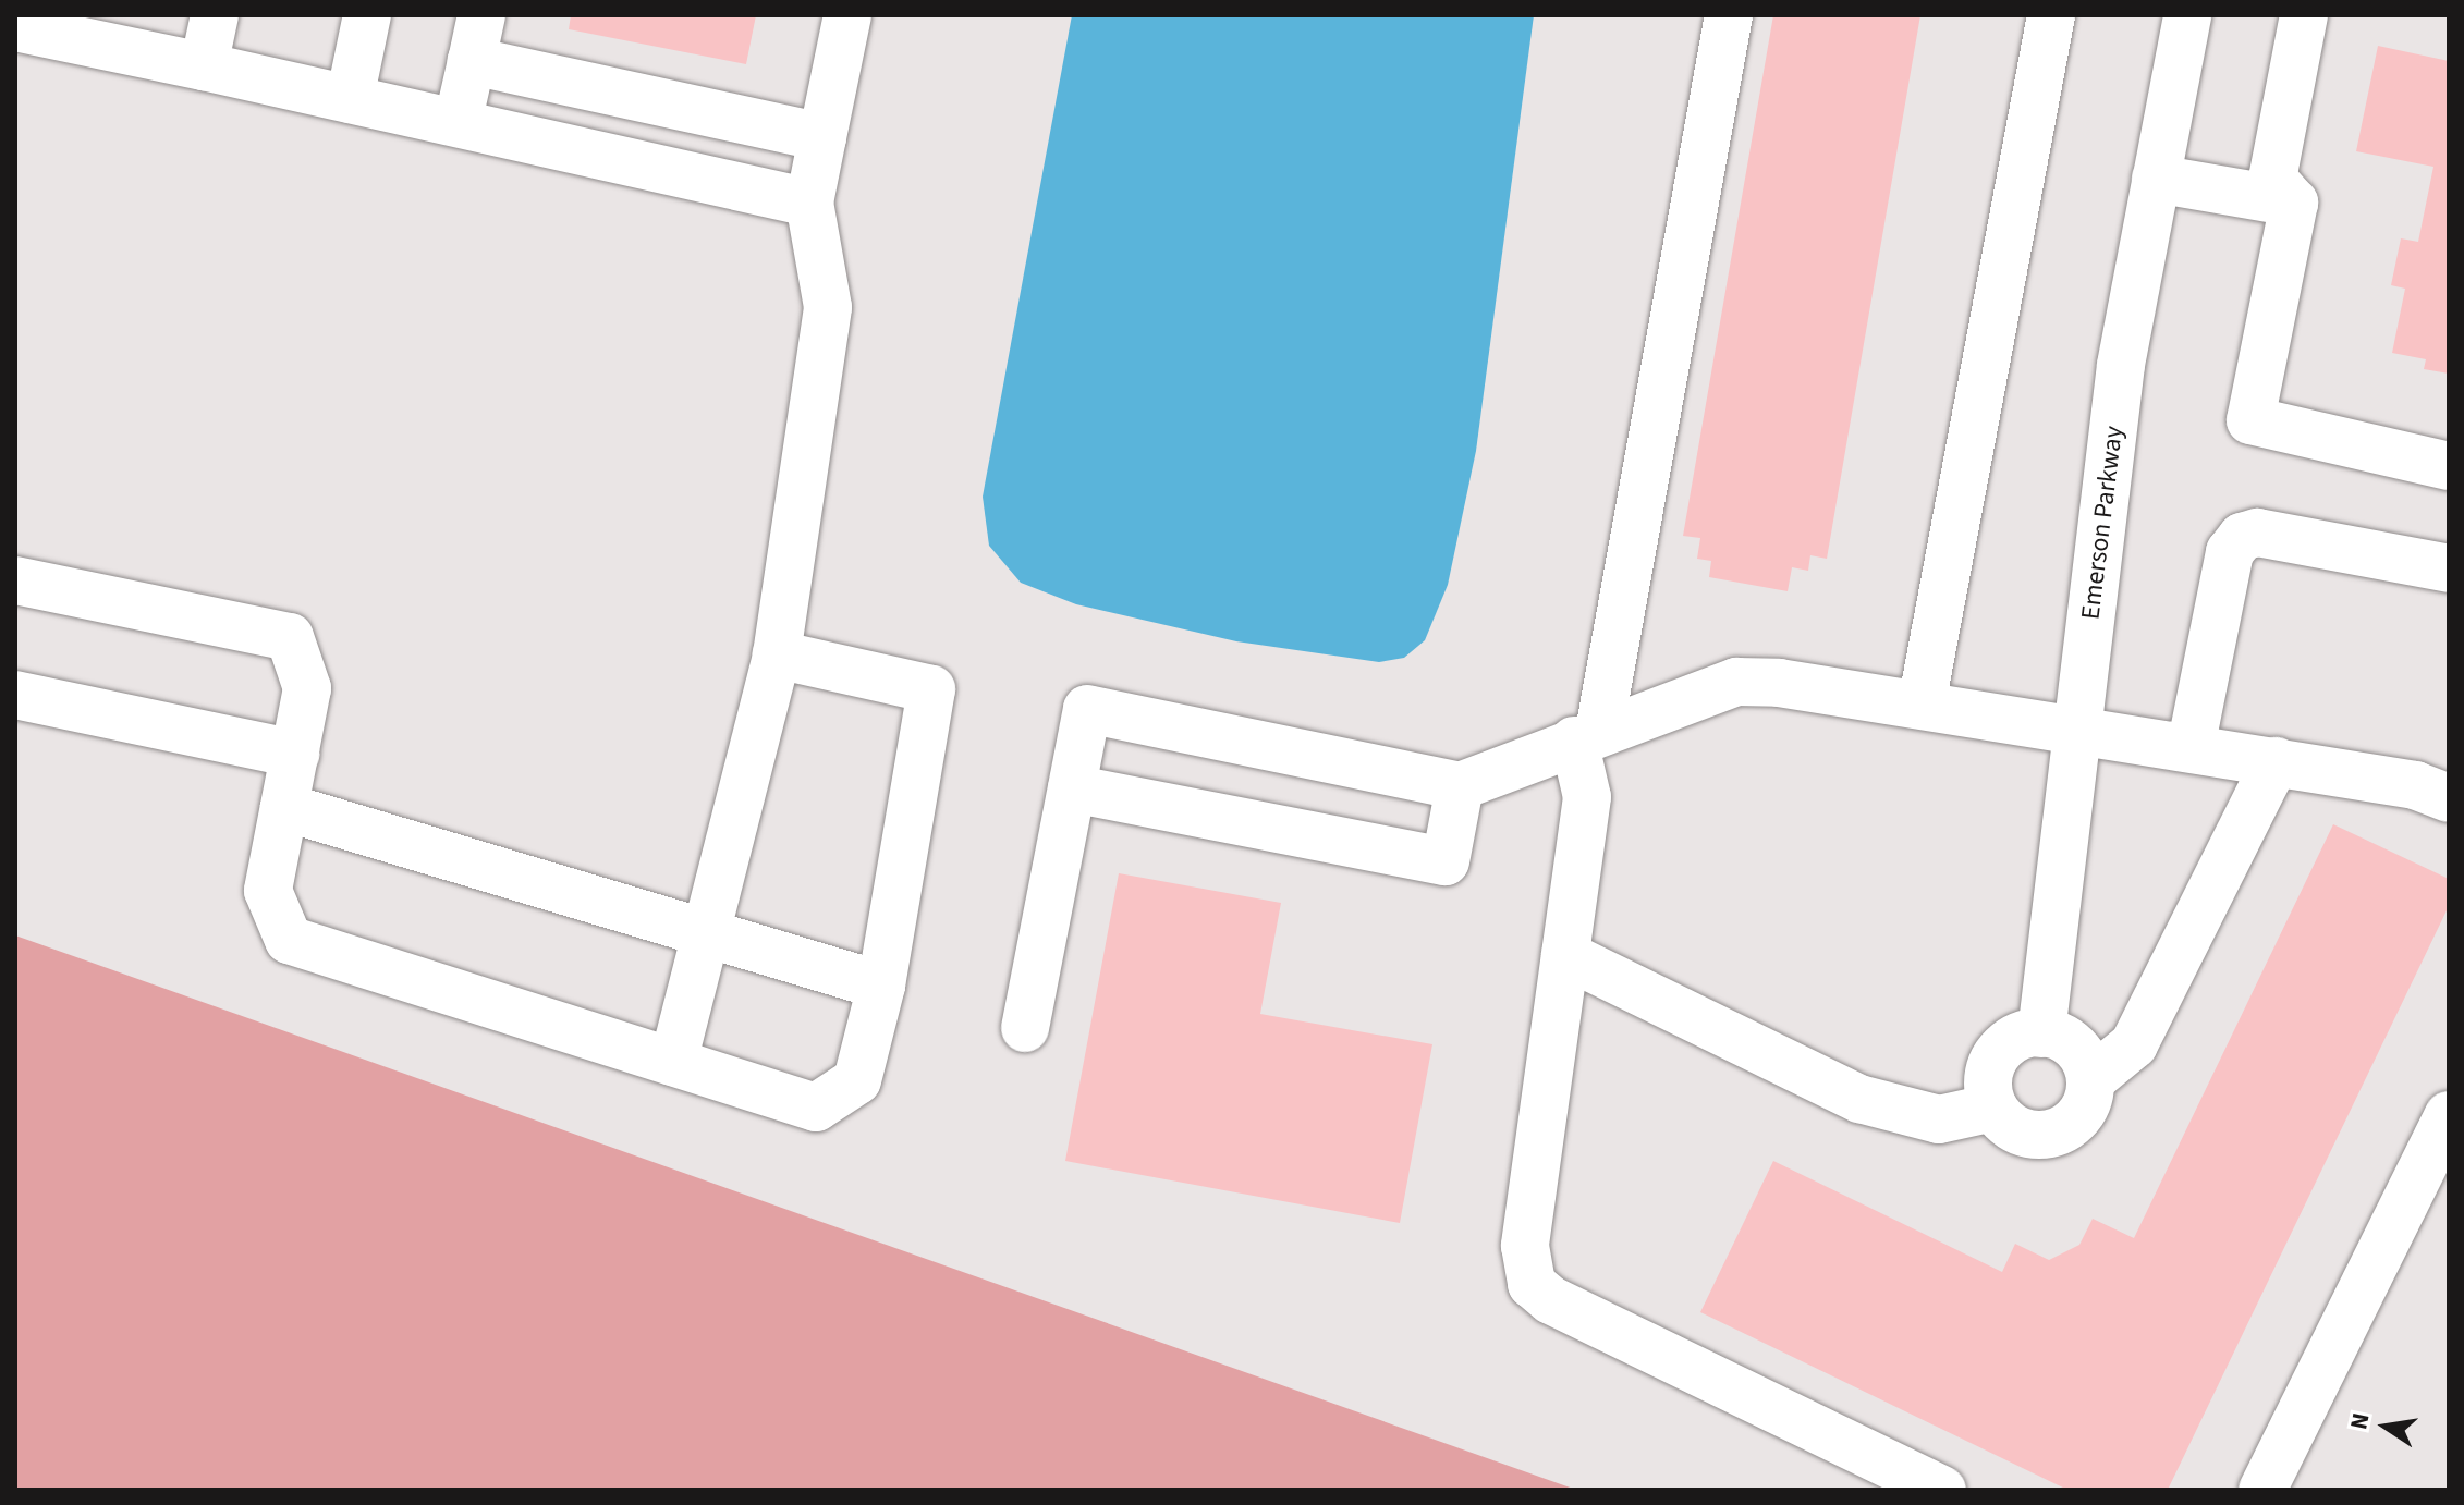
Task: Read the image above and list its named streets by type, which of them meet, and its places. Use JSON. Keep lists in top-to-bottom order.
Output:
{
  "streets": {
    "street": ["Emerson Parkway"]
  },
  "north": "left"
}
